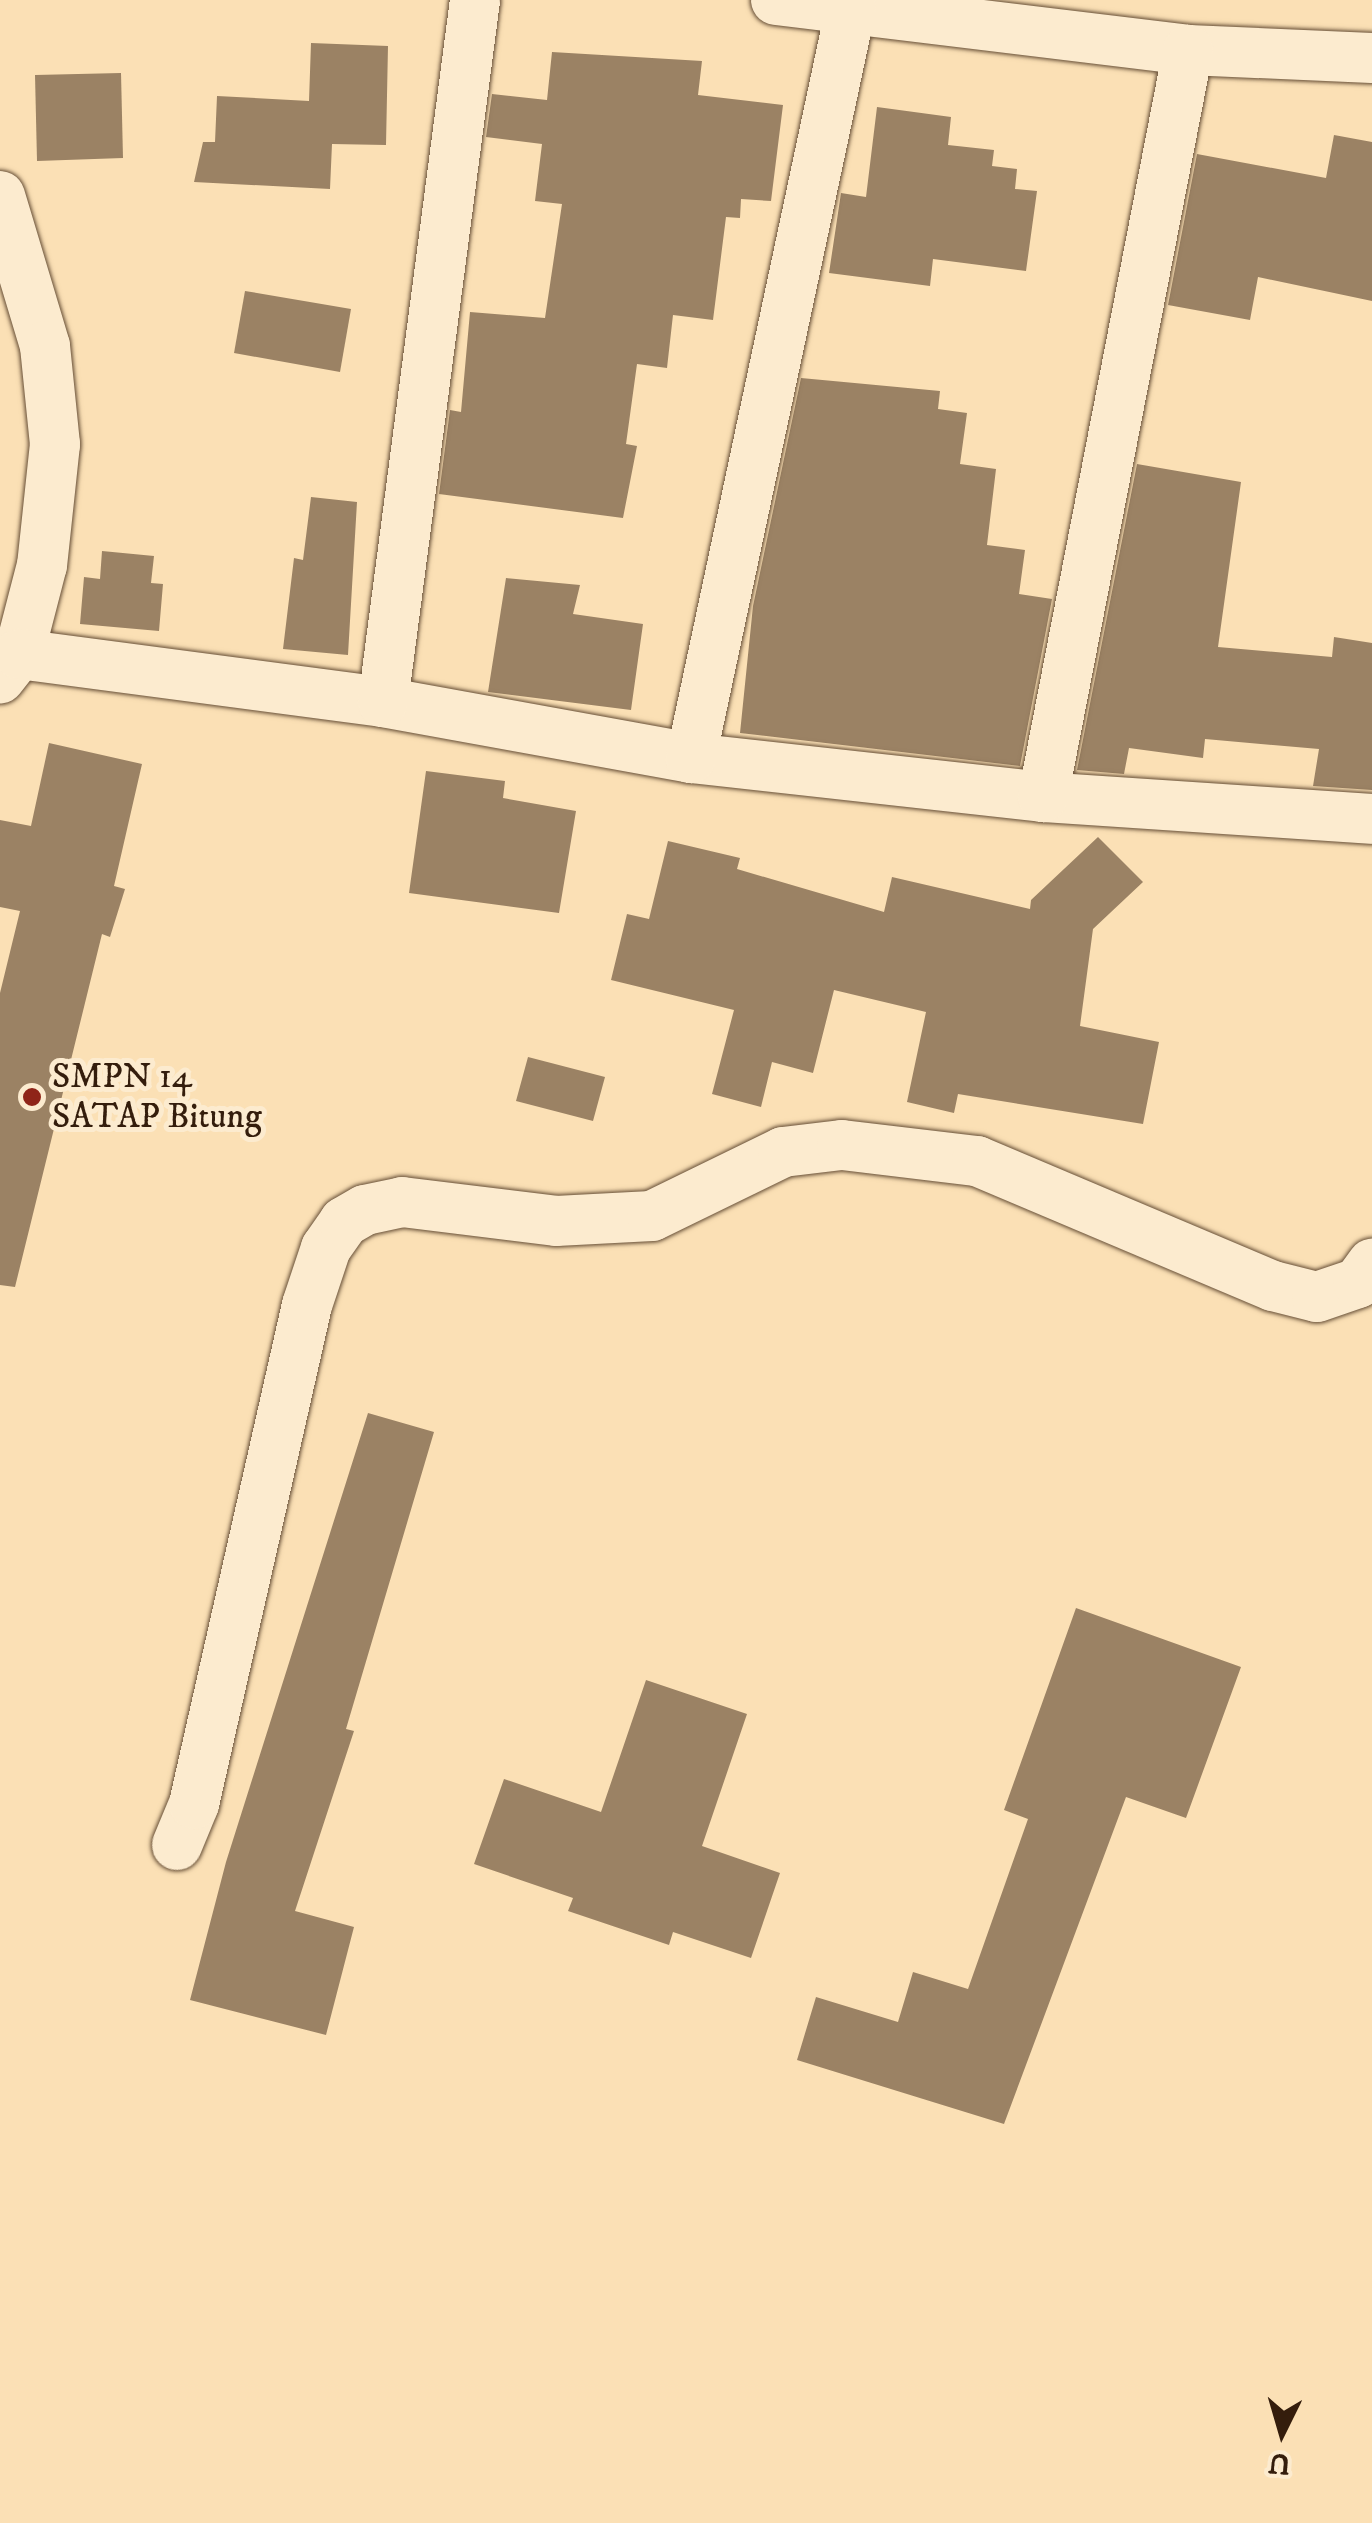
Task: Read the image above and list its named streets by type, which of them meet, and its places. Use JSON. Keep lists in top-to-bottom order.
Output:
{
  "places": ["SMPN 14 SATAP Bitung"],
  "north": "bottom"
}
